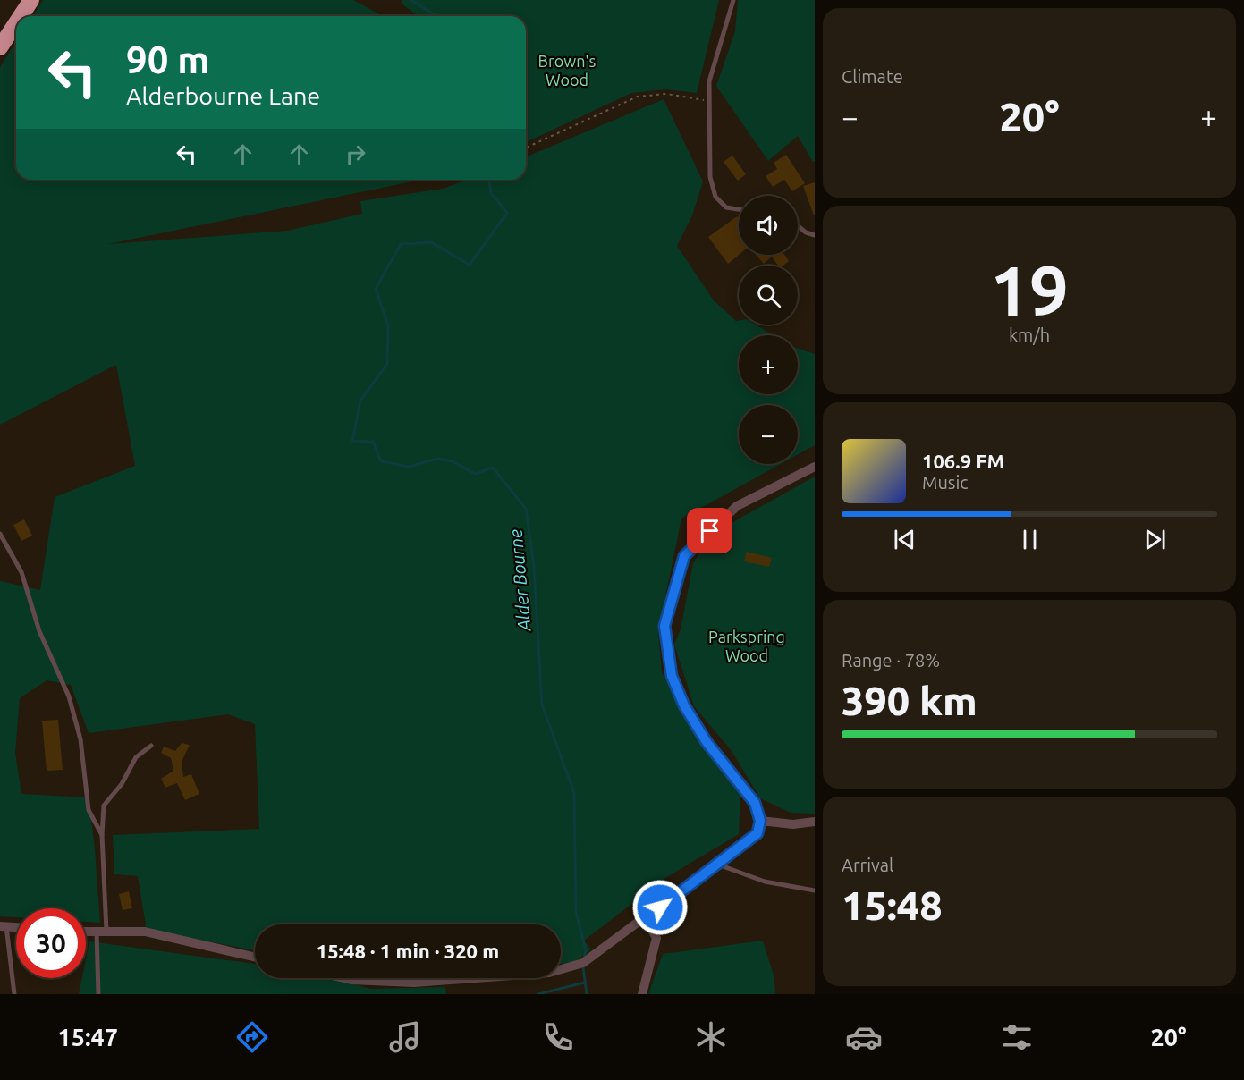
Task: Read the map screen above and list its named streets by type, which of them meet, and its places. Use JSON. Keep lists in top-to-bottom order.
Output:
{
  "water": ["Alder Bourne"],
  "parks": ["Brown's Wood", "Parkspring Wood"],
  "page": {
    "tile": [
      "Climate",
      ["19", "km/h"],
      ["Range · 78%", "390 km"],
      ["Arrival", "15:48"]
    ],
    "turn": ["90 m", "Alderbourne Lane"],
    "heat": ["−", "20°", "+"],
    "map_buttons": ["+", "−"],
    "song": ["106.9 FM", "Music"],
    "limit": "30",
    "trip": "15:48 · 1 min · 320 m",
    "tabs": ["15:47", "20°"]
  }
}
